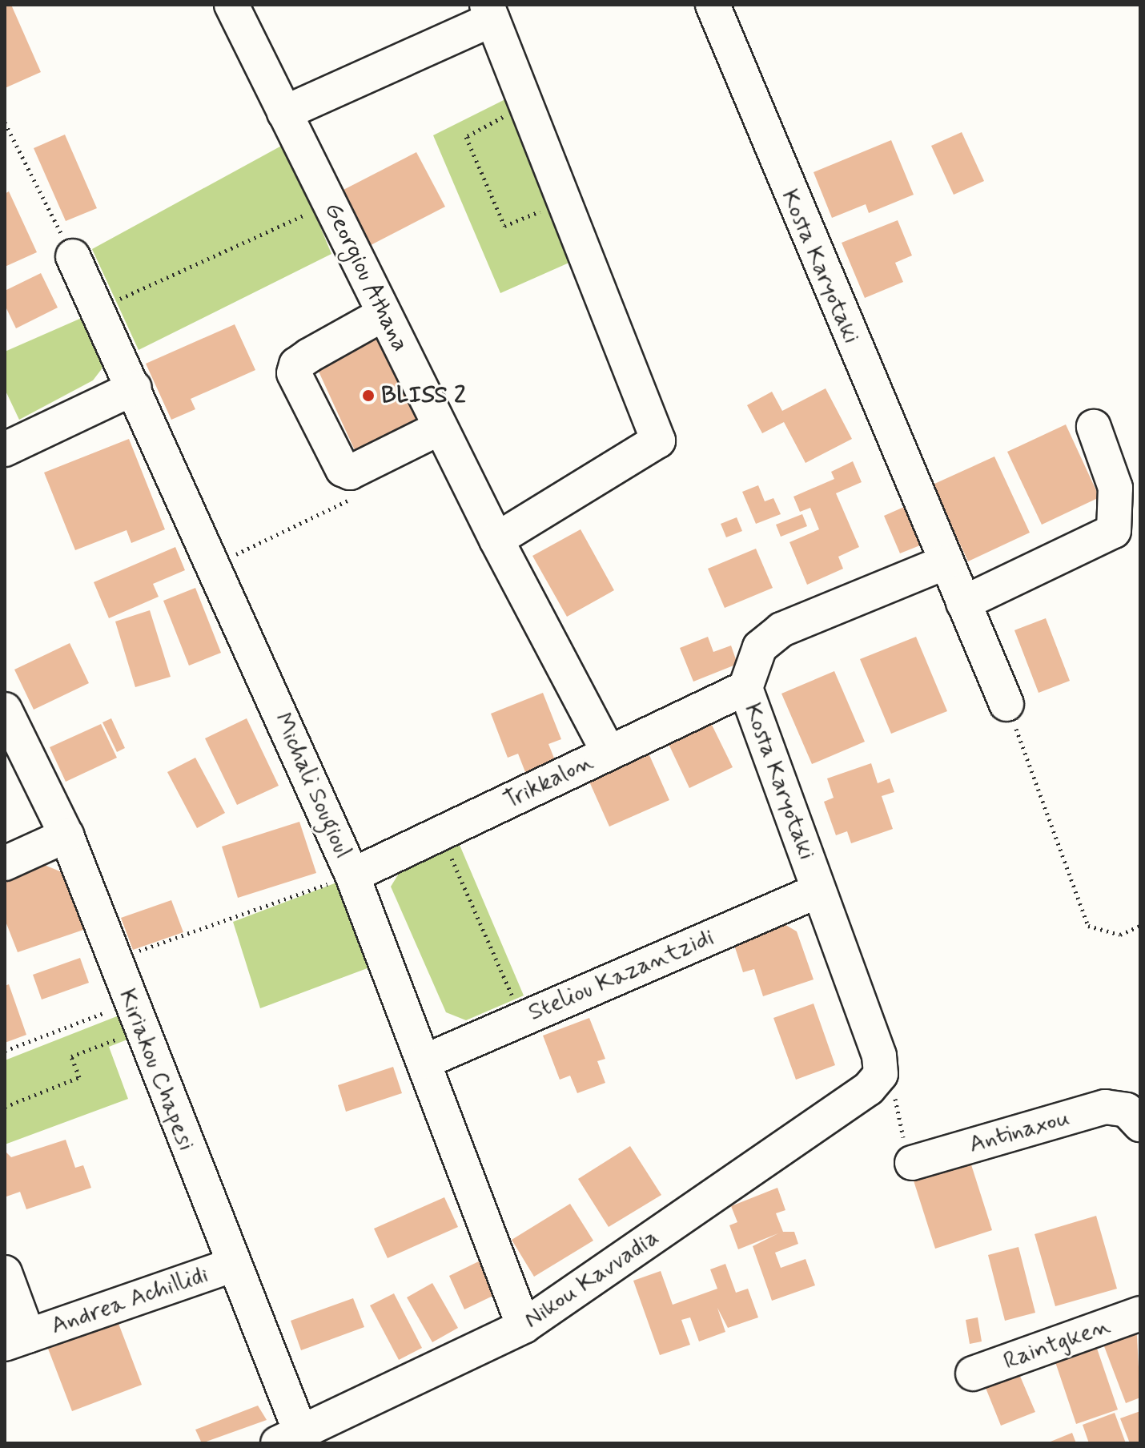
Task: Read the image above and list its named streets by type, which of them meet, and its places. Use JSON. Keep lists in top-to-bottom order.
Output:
{
  "streets": {
    "street": [
      "Kosta Karyotaki",
      "Georgiou Athana",
      "Trikkalon",
      "Michali Sougioul",
      "Steliou Kazantzidi",
      "Kiriakou Chapesi",
      "Antinaxou",
      "Nikou Kavvadia",
      "Andrea Achillidi",
      "Raintgken"
    ]
  },
  "crossings": [
    ["Kosta Karyotaki", "Trikkalon"],
    ["Kosta Karyotaki", "Steliou Kazantzidi"],
    ["Kosta Karyotaki", "Nikou Kavvadia"],
    ["Georgiou Athana", "Trikkalon"],
    ["Trikkalon", "Michali Sougioul"],
    ["Michali Sougioul", "Steliou Kazantzidi"],
    ["Michali Sougioul", "Nikou Kavvadia"],
    ["Kiriakou Chapesi", "Nikou Kavvadia"],
    ["Kiriakou Chapesi", "Andrea Achillidi"]
  ],
  "places": ["BLISS 2"]
}
